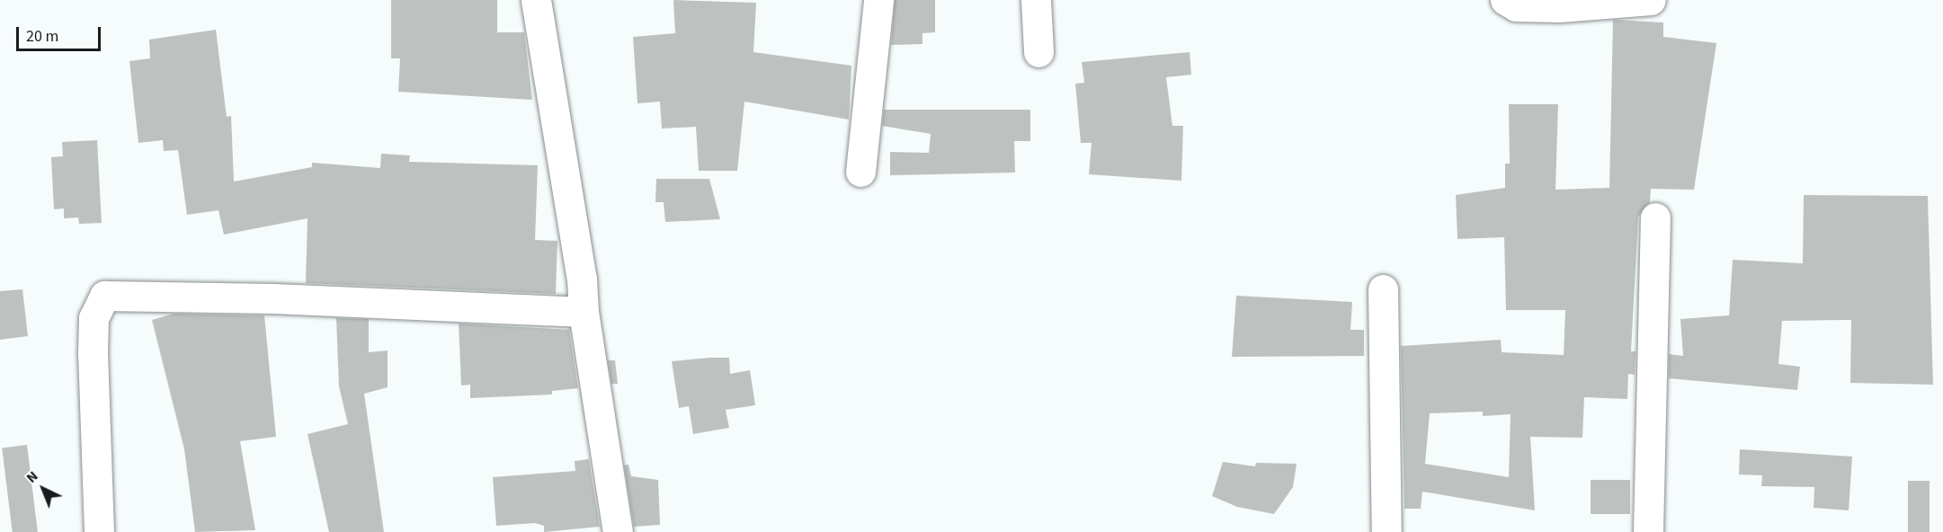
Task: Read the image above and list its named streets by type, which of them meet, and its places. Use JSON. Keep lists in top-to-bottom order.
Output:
{
  "scale_bar": "20 m",
  "north": "top left"
}
